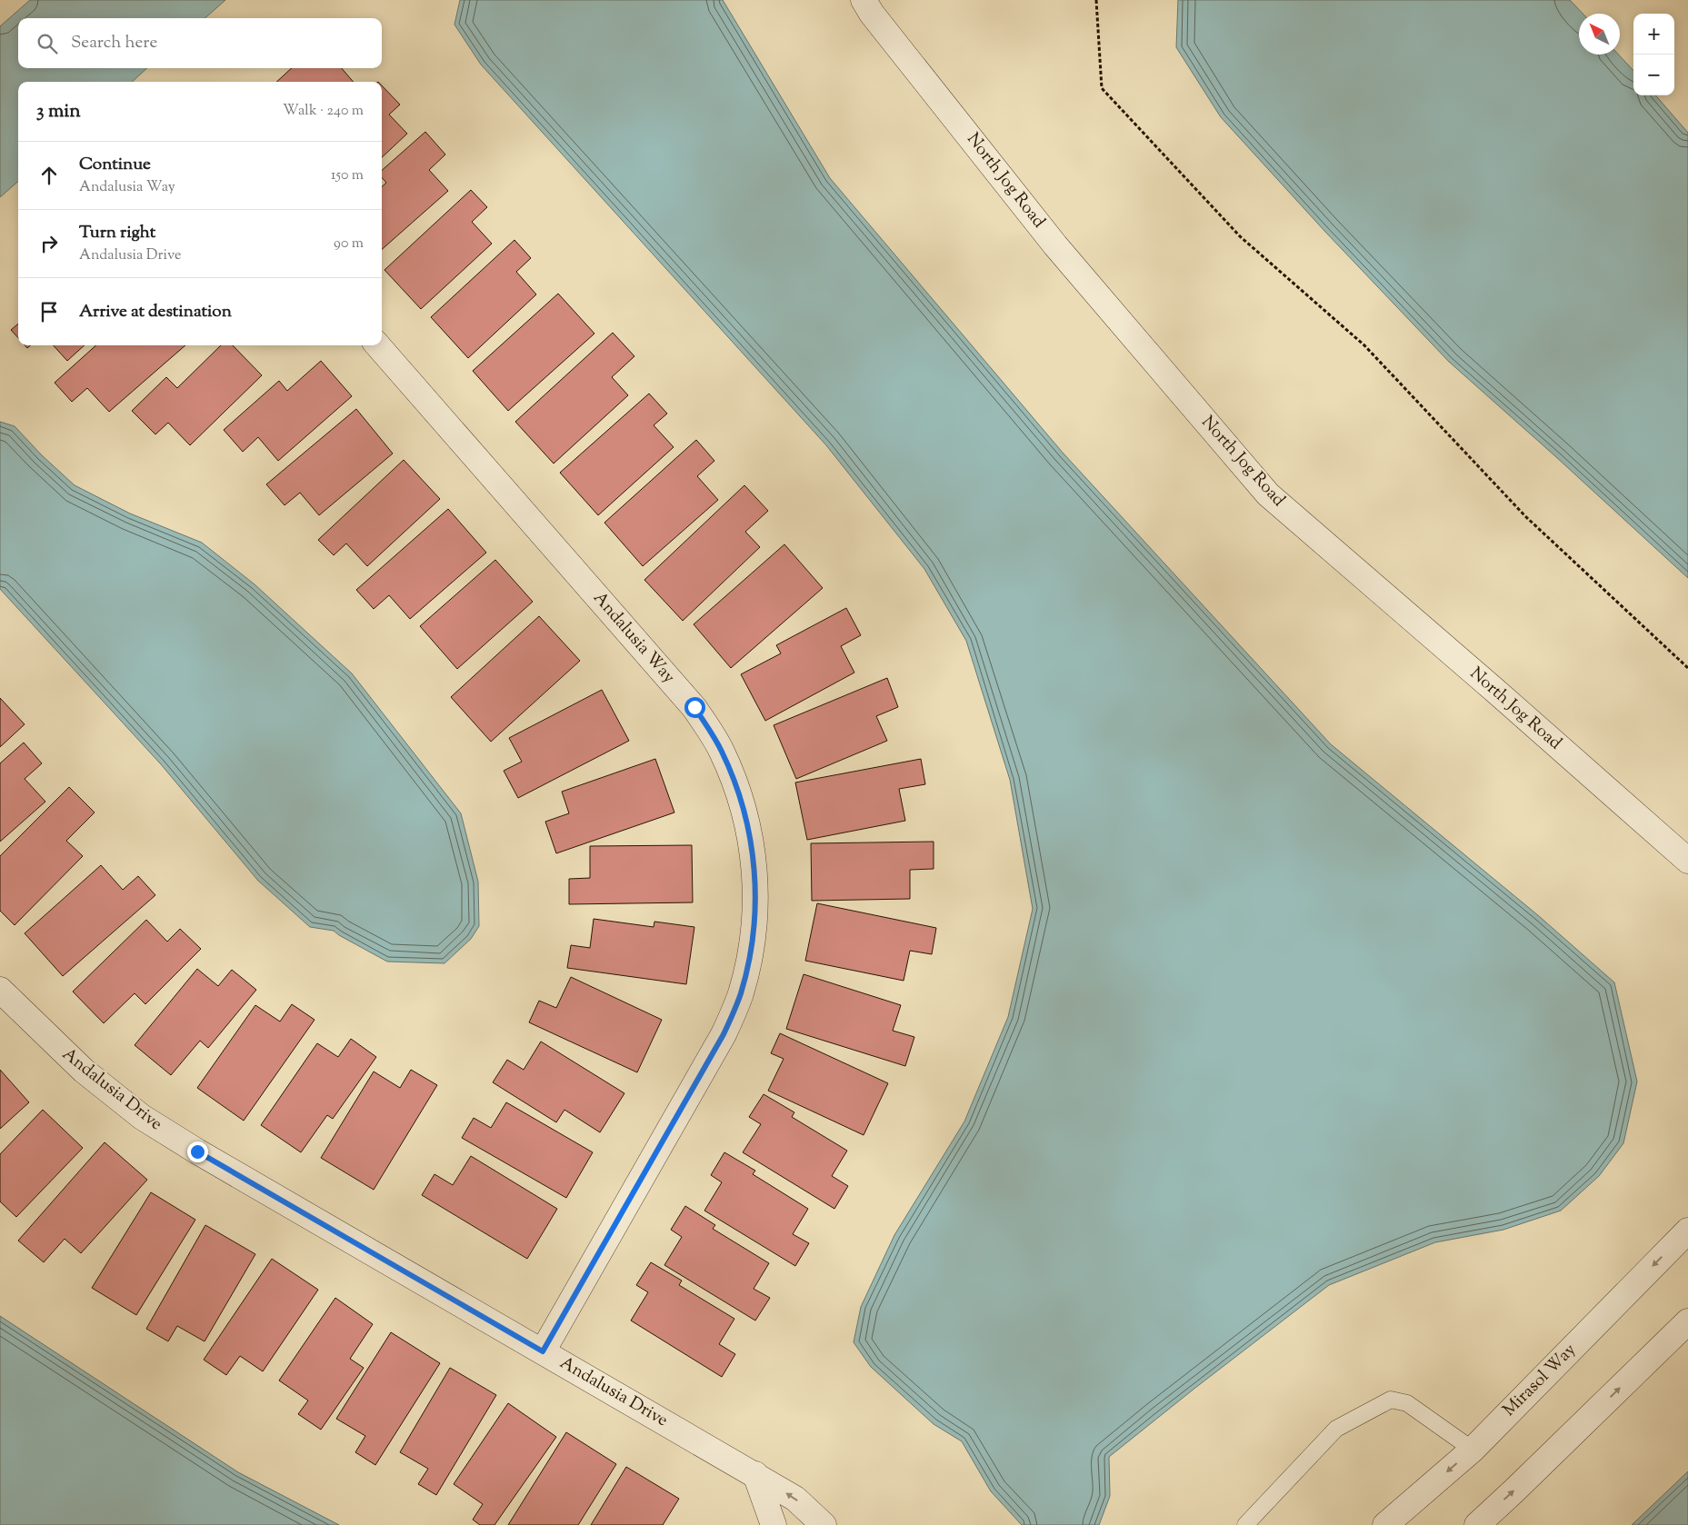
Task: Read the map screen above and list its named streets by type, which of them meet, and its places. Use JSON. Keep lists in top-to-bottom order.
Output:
{
  "streets": {
    "street": [
      "North Jog Road",
      "Andalusia Way",
      "Andalusia Drive",
      "Mirasol Way"
    ]
  },
  "crossings": [
    ["Andalusia Way", "Andalusia Drive"]
  ],
  "north": "top left",
  "page": {
    "map_buttons": ["+", "−"],
    "search": "Search here",
    "heading": ["3 min", "Walk · 240 m"],
    "list": [
      ["Continue", "Andalusia Way", "150 m"],
      ["Turn right", "Andalusia Drive", "90 m"],
      "Arrive at destination"
    ]
  }
}
